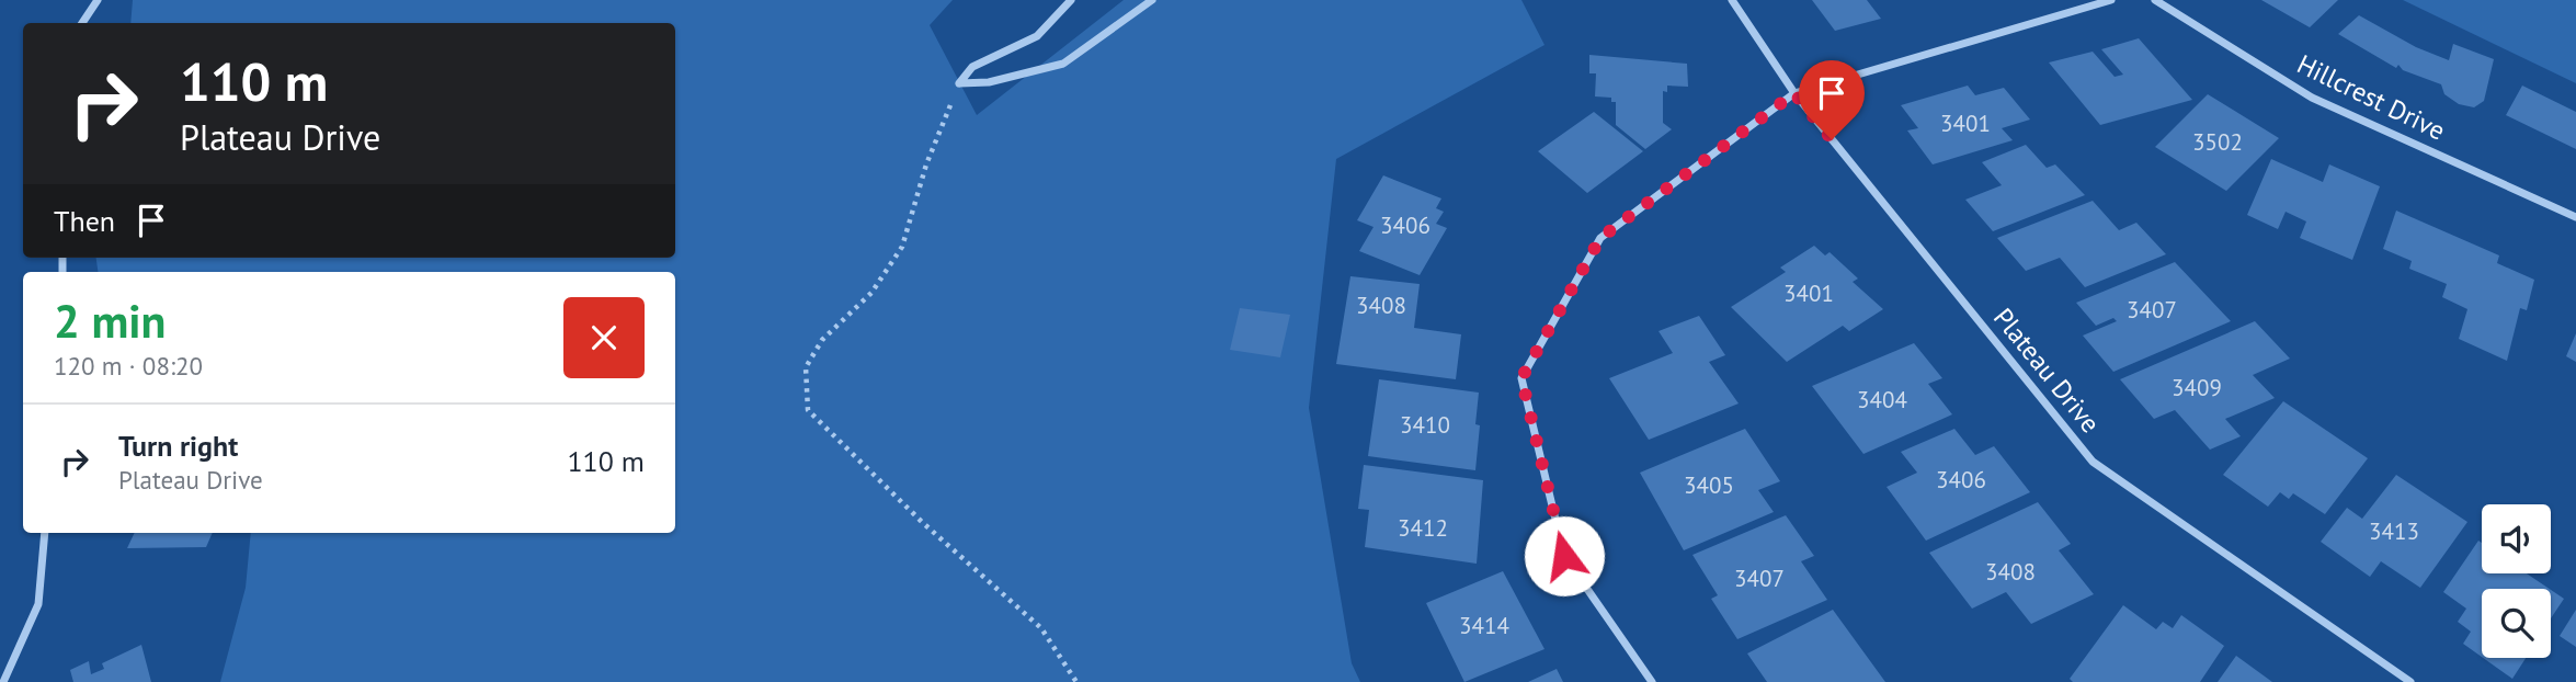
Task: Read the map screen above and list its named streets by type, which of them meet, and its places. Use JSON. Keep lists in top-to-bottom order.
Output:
{
  "streets": {
    "street": ["Hillcrest Drive", "Plateau Drive"]
  },
  "house_numbers": [
    "3401",
    "3502",
    "3406",
    "3401",
    "3408",
    "3407",
    "3409",
    "3404",
    "3410",
    "3406",
    "3405",
    "3412",
    "3413",
    "3408",
    "3407",
    "3414"
  ],
  "page": {
    "turn": ["110 m", "Plateau Drive"],
    "then": "Then",
    "heading": ["2 min", "120 m · 08:20"],
    "list": [
      {
        "name": "Turn right",
        "note": "Plateau Drive",
        "value": "110 m"
      }
    ]
  }
}
